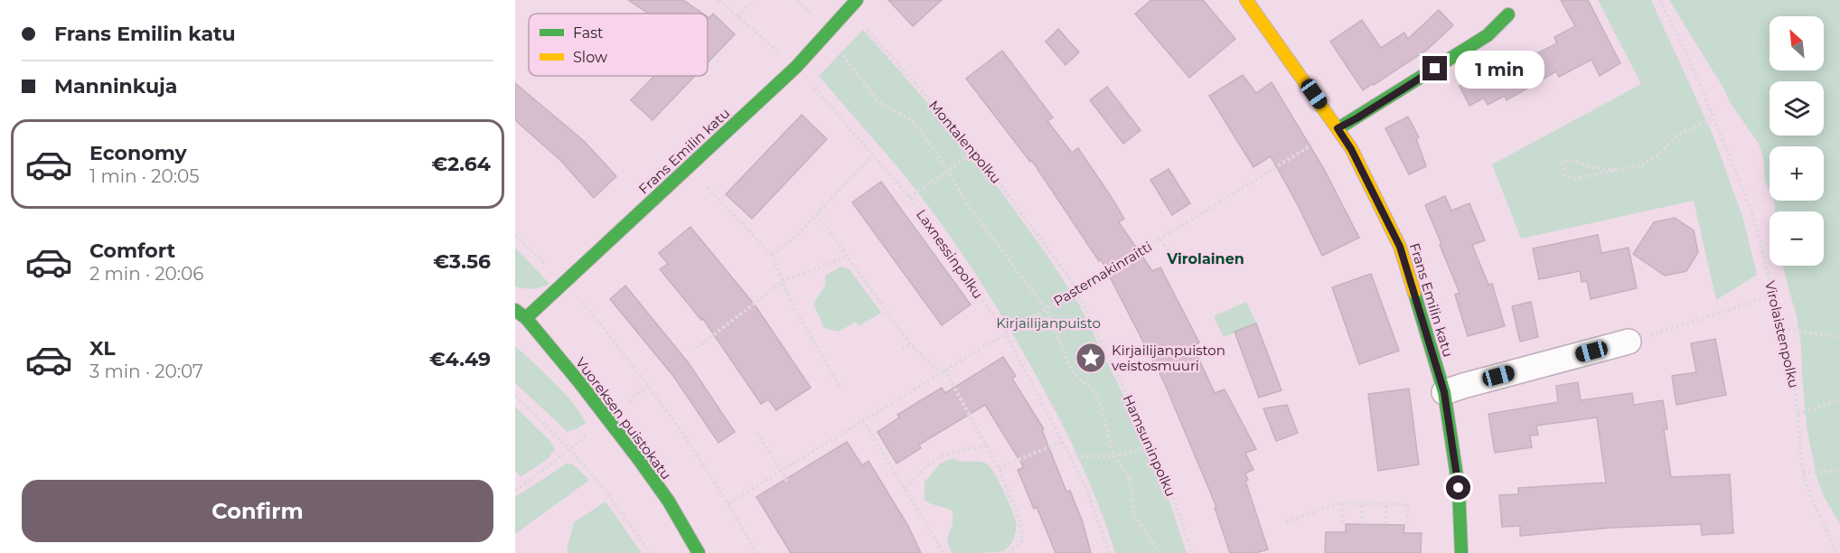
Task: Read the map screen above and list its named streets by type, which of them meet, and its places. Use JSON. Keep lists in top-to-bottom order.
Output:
{
  "streets": {
    "street": ["Frans Emilin katu", "Vuoreksen puistokatu"],
    "path": [
      "Montalenpolku",
      "Laxnessinpolku",
      "Pasternakinraitti",
      "Virolaistenpolku",
      "Hamsuninpolku"
    ]
  },
  "crossings": [
    ["Montalenpolku", "Frans Emilin katu"],
    ["Montalenpolku", "Hamsuninpolku"],
    ["Frans Emilin katu", "Laxnessinpolku"],
    ["Frans Emilin katu", "Pasternakinraitti"],
    ["Frans Emilin katu", "Vuoreksen puistokatu"],
    ["Laxnessinpolku", "Pasternakinraitti"],
    ["Pasternakinraitti", "Hamsuninpolku"]
  ],
  "districts": ["Virolainen"],
  "parks": ["Kirjailijanpuisto"],
  "places": {
    "place": ["Kirjailijanpuiston veistosmuuri"]
  },
  "legend": ["Fast", "Slow"],
  "north": "top left",
  "page": {
    "banner": ["Frans Emilin katu", "Manninkuja"],
    "map_buttons": ["+", "−"],
    "bubble": "1 min",
    "list": [
      {
        "name": "Economy",
        "note": "1 min · 20:05",
        "value": "€2.64"
      },
      {
        "name": "Comfort",
        "note": "2 min · 20:06",
        "value": "€3.56"
      },
      {
        "name": "XL",
        "note": "3 min · 20:07",
        "value": "€4.49"
      }
    ],
    "buttons": "Confirm"
  }
}
